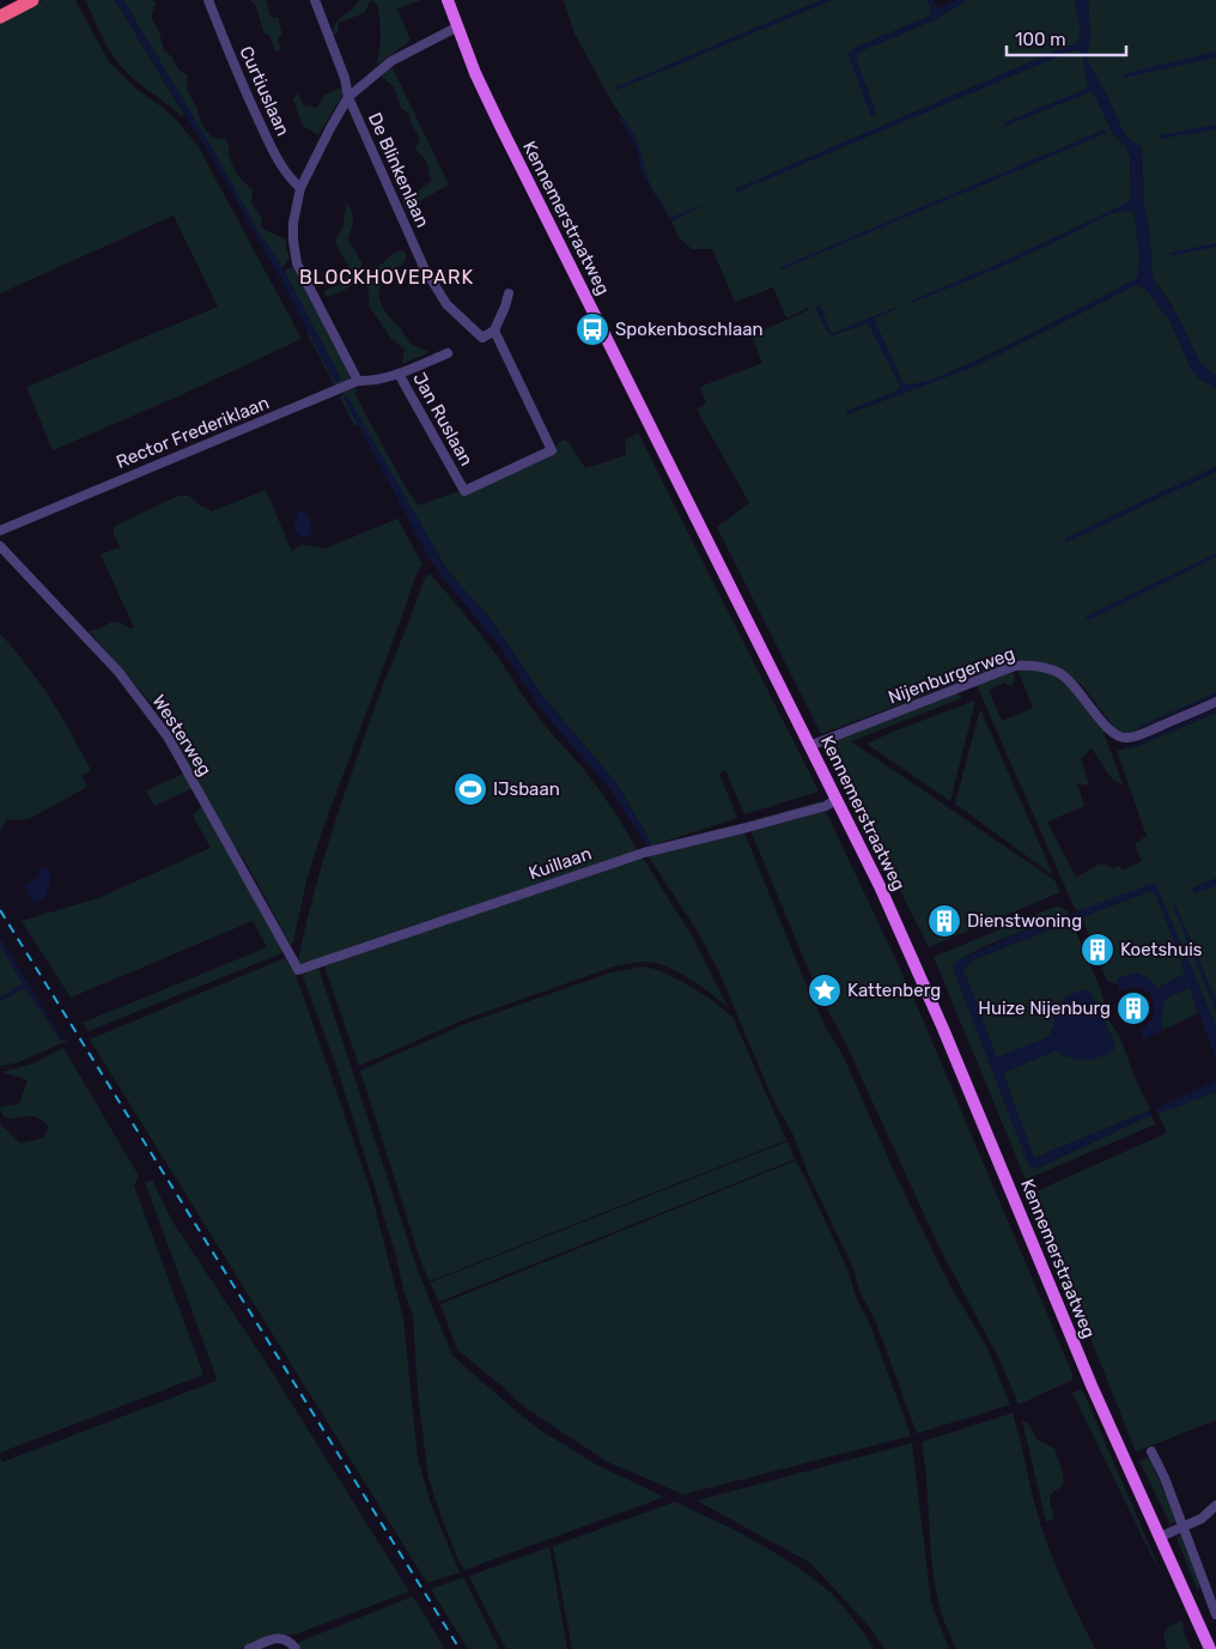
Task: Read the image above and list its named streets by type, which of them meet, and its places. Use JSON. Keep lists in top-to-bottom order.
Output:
{
  "streets": {
    "main road": ["Kennemerstraatweg"],
    "street": [
      "Curtiuslaan",
      "De Blinkenlaan",
      "Jan Ruslaan",
      "Rector Frederiklaan",
      "Nijenburgerweg",
      "Westerweg",
      "Kuillaan"
    ]
  },
  "crossings": [
    ["De Blinkenlaan", "Jan Ruslaan"],
    ["Kennemerstraatweg", "Nijenburgerweg"],
    ["Kennemerstraatweg", "Kuillaan"],
    ["Jan Ruslaan", "Rector Frederiklaan"],
    ["Westerweg", "Kuillaan"]
  ],
  "districts": ["BLOCKHOVEPARK"],
  "places": {
    "bus stop": ["Spokenboschlaan"],
    "sports": ["IJsbaan"],
    "building": ["Dienstwoning", "Koetshuis", "Huize Nijenburg"],
    "place": ["Kattenberg"]
  },
  "scale_bar": "100 m"
}
